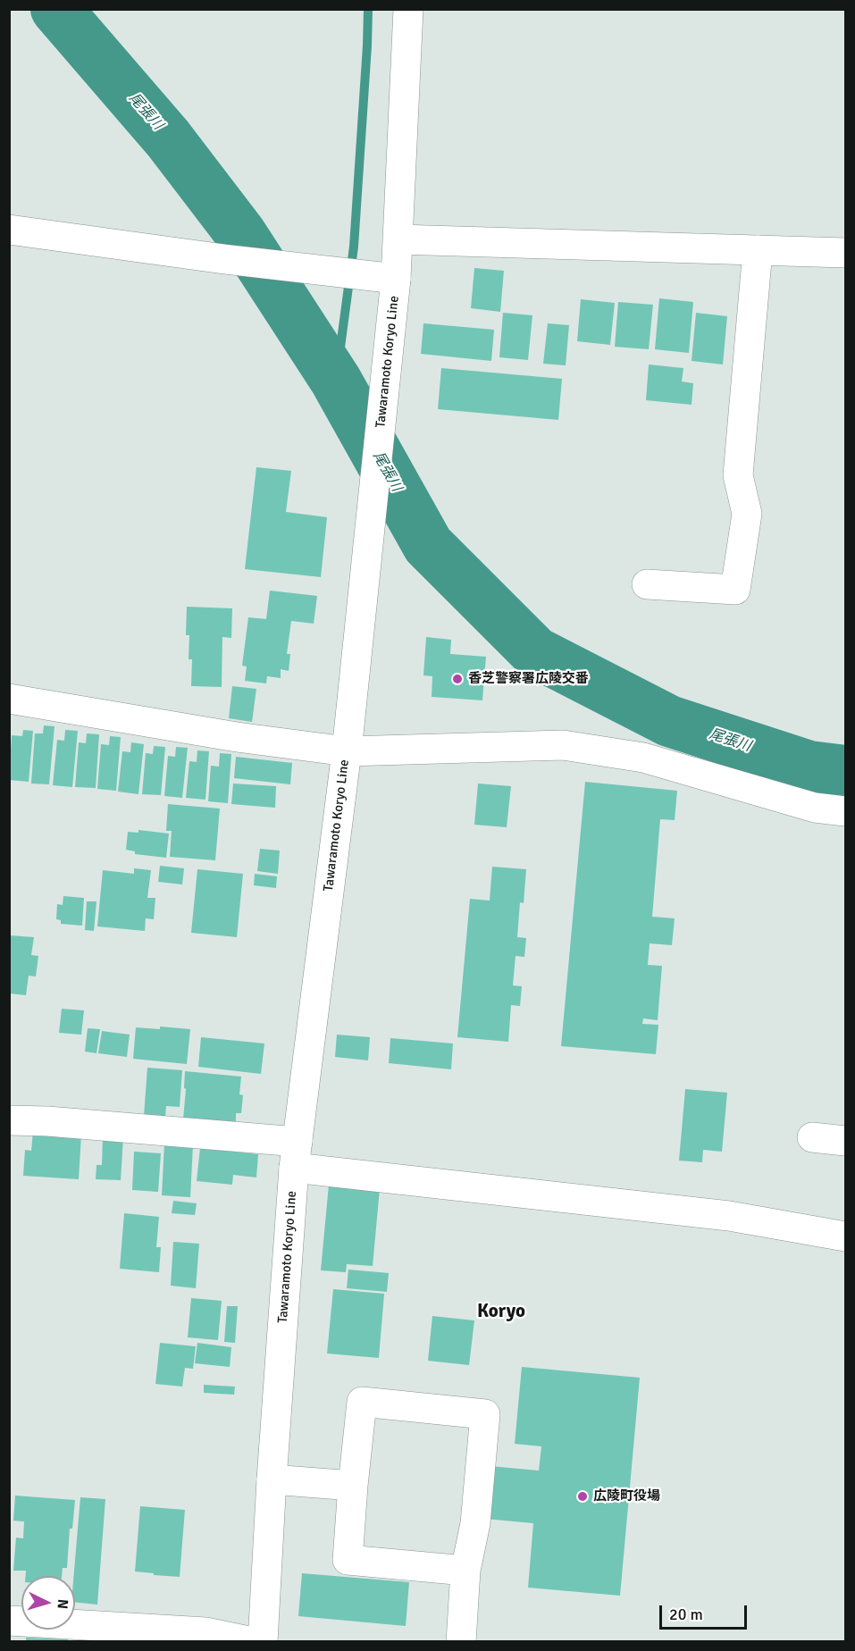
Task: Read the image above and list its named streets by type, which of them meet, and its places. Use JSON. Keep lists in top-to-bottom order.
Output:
{
  "streets": {
    "street": ["Tawaramoto Koryo Line"]
  },
  "districts": ["Koryo"],
  "water": ["尾張川"],
  "places": ["香芝警察署広陵交番", "広陵町役場"],
  "scale_bar": "20 m",
  "north": "right"
}
